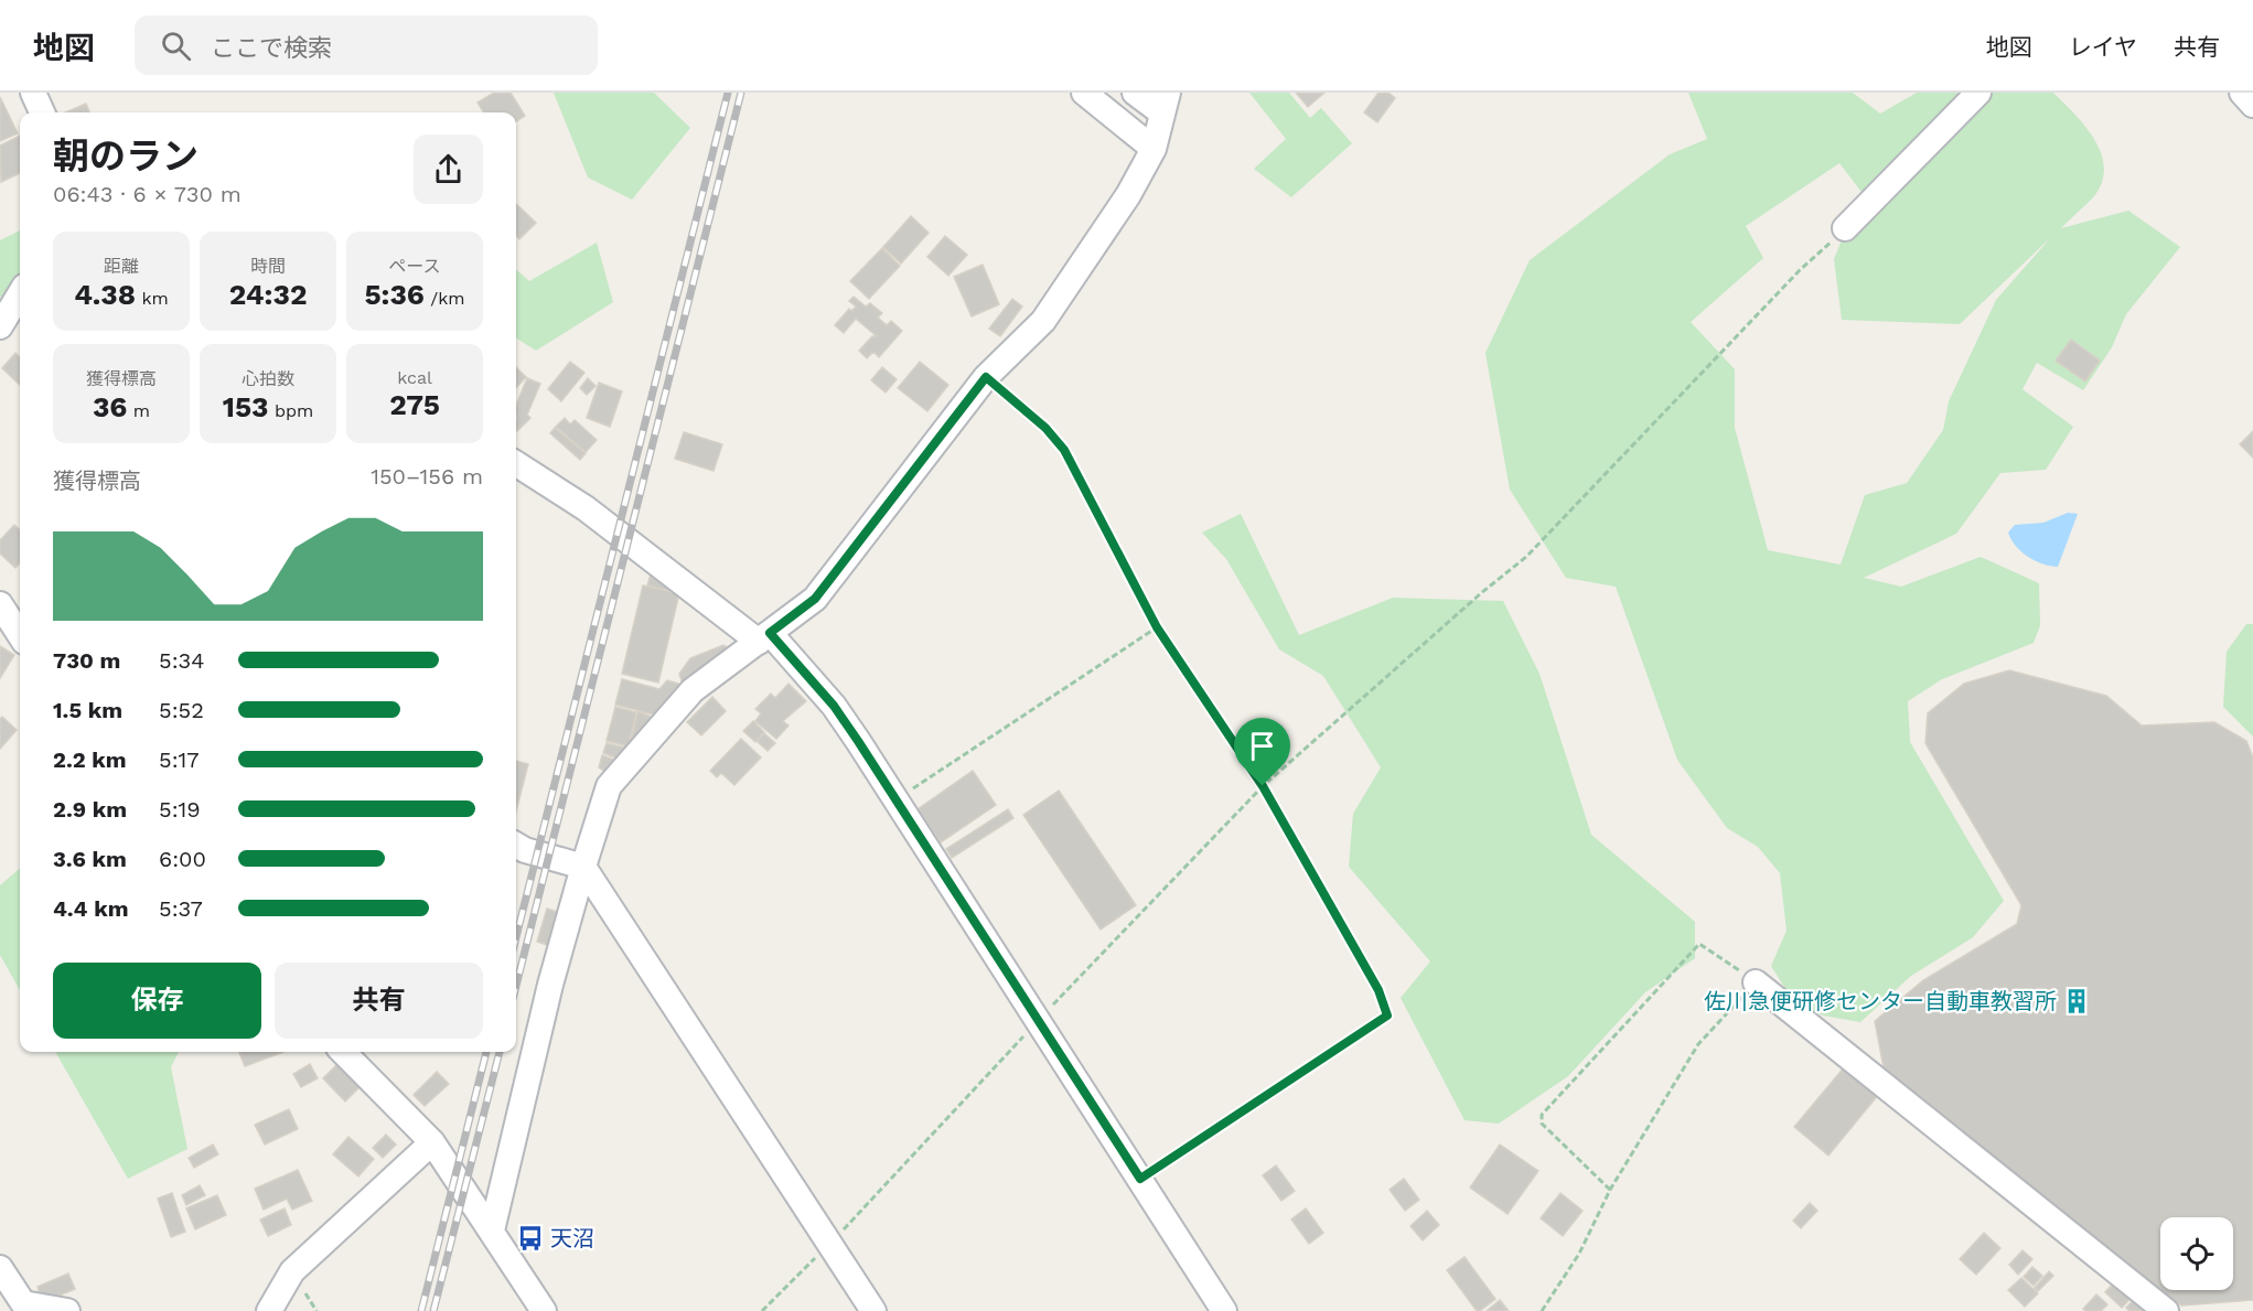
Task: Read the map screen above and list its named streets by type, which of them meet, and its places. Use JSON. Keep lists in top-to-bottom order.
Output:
{
  "places": {
    "building": ["佐川急便研修センター自動車教習所"],
    "bus stop": ["天沼"]
  },
  "page": {
    "header": "地図",
    "search": "ここで検索",
    "nav": ["地図", "レイヤ", "共有"],
    "heading": ["朝のラン", "06:43 · 6 × 730 m"],
    "stats": [
      ["距離", "4.38 km"],
      ["時間", "24:32"],
      ["ペース", "5:36 /km"],
      ["獲得標高", "36 m"],
      ["心拍数", "153 bpm"],
      ["kcal", "275"]
    ],
    "chart": ["獲得標高", "150–156 m"],
    "list": [
      {
        "name": "730 m",
        "note": "5:34"
      },
      {
        "name": "1.5 km",
        "note": "5:52"
      },
      {
        "name": "2.2 km",
        "note": "5:17"
      },
      {
        "name": "2.9 km",
        "note": "5:19"
      },
      {
        "name": "3.6 km",
        "note": "6:00"
      },
      {
        "name": "4.4 km",
        "note": "5:37"
      }
    ],
    "buttons": ["保存", "共有"]
  }
}
